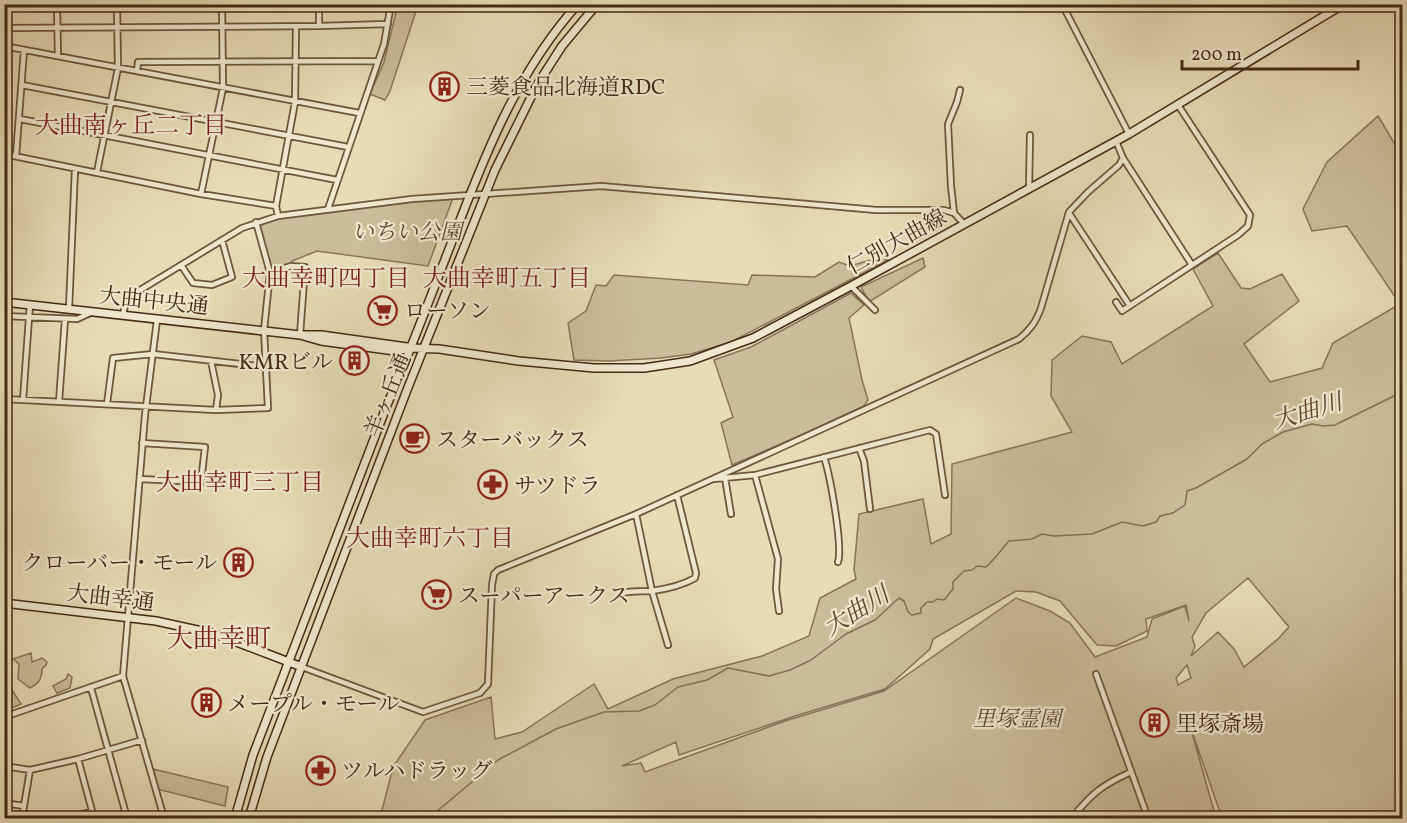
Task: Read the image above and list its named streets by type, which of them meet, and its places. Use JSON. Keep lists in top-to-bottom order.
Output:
{
  "streets": {
    "main road": [
      "仁別大曲線",
      "大曲中央通",
      "羊ヶ丘通",
      "大曲幸通"
    ]
  },
  "crossings": [
    ["仁別大曲線", "大曲中央通"],
    ["仁別大曲線", "羊ヶ丘通"],
    ["大曲中央通", "羊ヶ丘通"],
    ["羊ヶ丘通", "大曲幸通"]
  ],
  "districts": [
    "大曲南ヶ丘二丁目",
    "大曲幸町四丁目",
    "大曲幸町五丁目",
    "大曲幸町三丁目",
    "大曲幸町六丁目",
    "大曲幸町"
  ],
  "water": ["大曲川"],
  "parks": ["いちい公園", "里塚霊園"],
  "places": {
    "building": [
      "三菱食品北海道RDC",
      "KMRビル",
      "クローバー・モール",
      "メープル・モール",
      "里塚斎場"
    ],
    "supermarket": ["ローソン", "スーパーアークス"],
    "cafe": ["スターバックス"],
    "pharmacy": ["サツドラ", "ツルハドラッグ"]
  },
  "scale_bar": "200 m"
}
